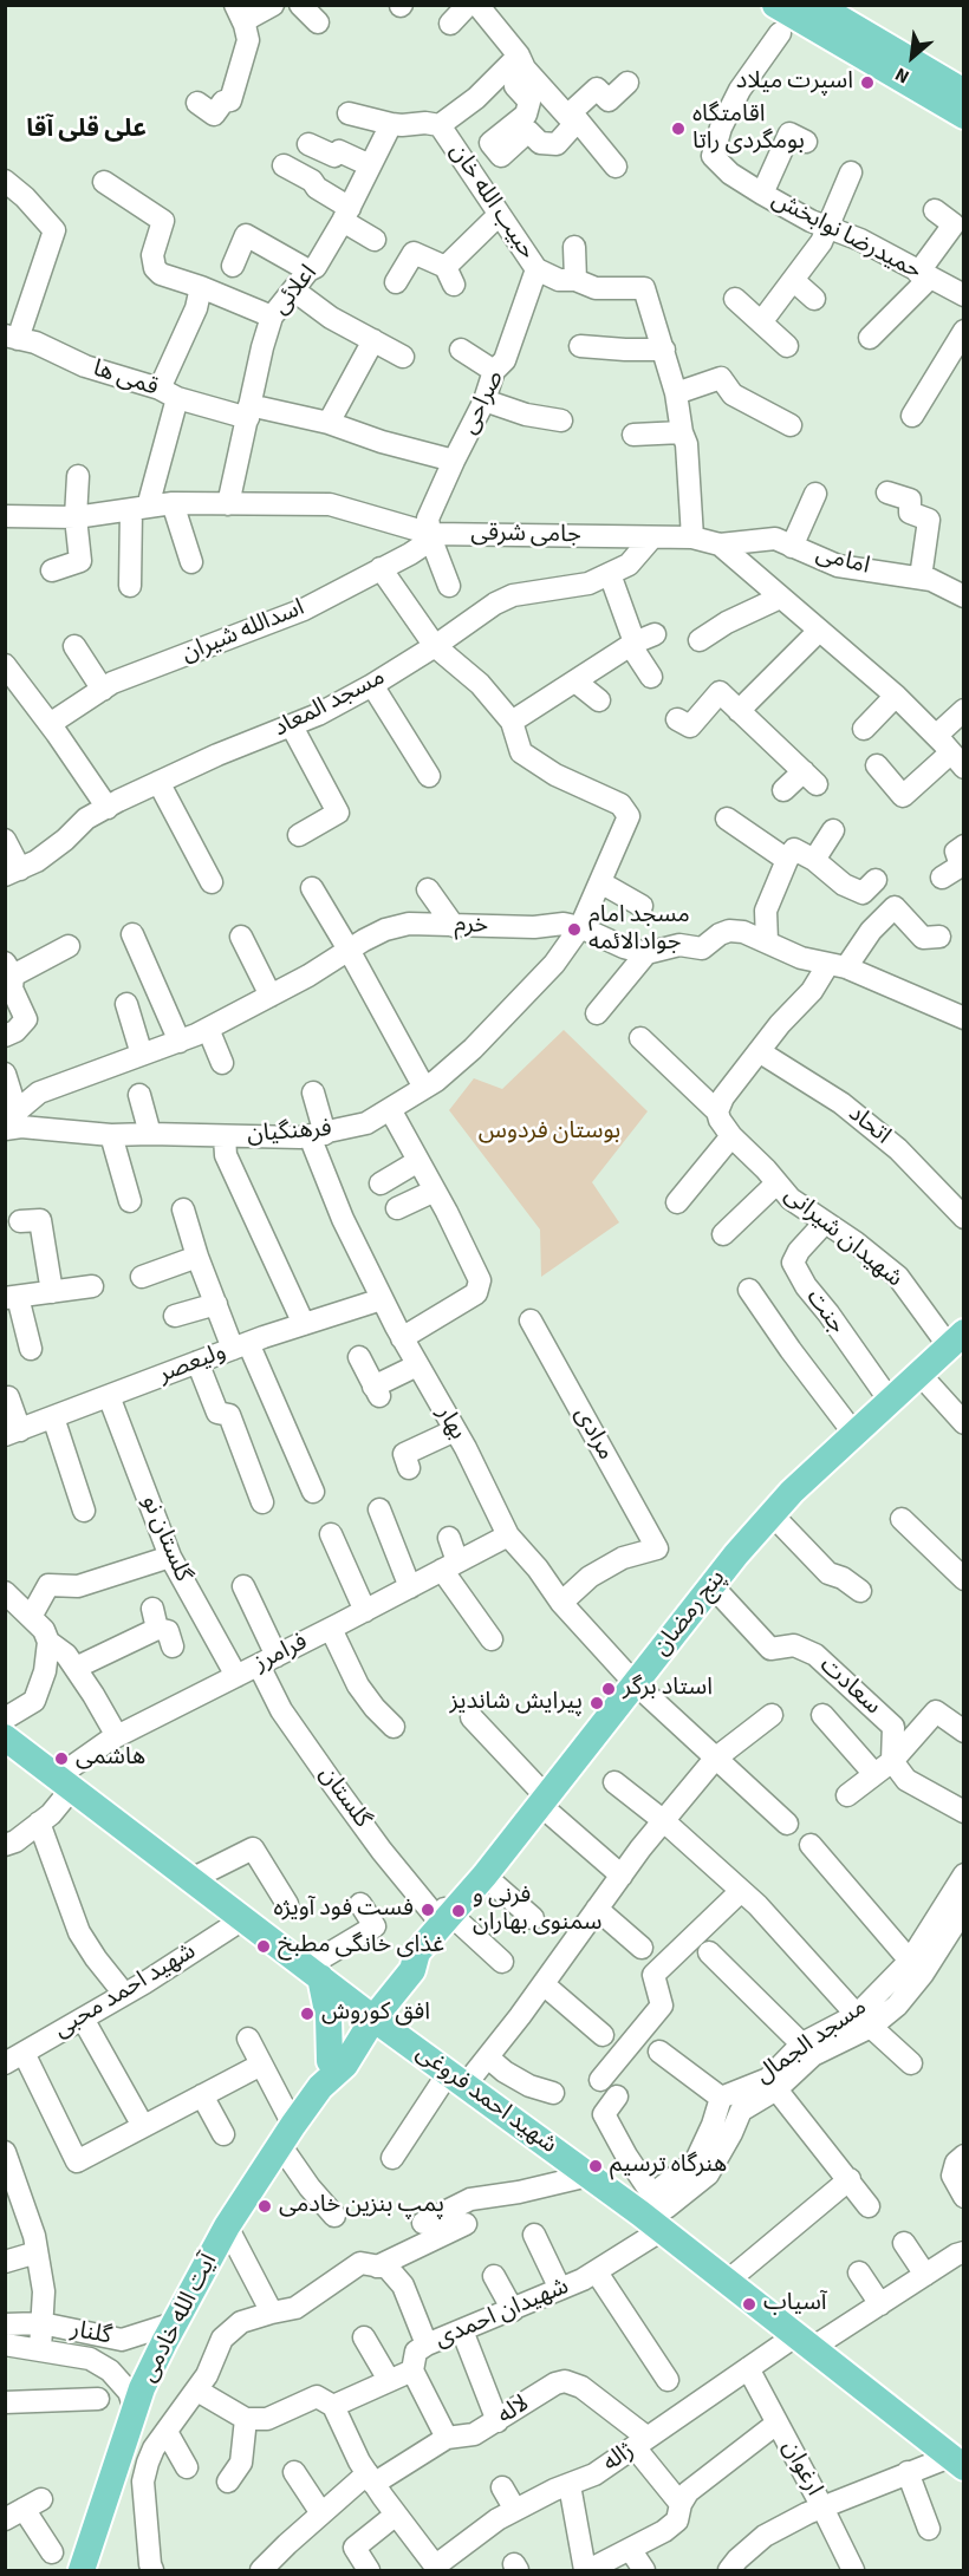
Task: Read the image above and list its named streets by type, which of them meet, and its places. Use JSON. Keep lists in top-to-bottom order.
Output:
{
  "streets": {
    "main road": ["پنج رمضان", "شهید احمد فروغی", "آیت الله خادمی"],
    "street": [
      "حبیب الله خان",
      "حمیدرضا نوابخش",
      "اعلائی",
      "قمی ها",
      "صراحی",
      "جامی شرقی",
      "امامی",
      "اسدالله شیران",
      "مسجد المعاد",
      "خرم",
      "اتحاد",
      "فرهنگیان",
      "شهیدان شیرانی",
      "جنت",
      "ولیعصر",
      "بهار",
      "مرادی",
      "گلستان نو",
      "فرامرز",
      "سعادت",
      "گلستان",
      "شهید احمد محبی",
      "مسجد الجمال",
      "شهیدان احمدی",
      "گلنار",
      "لاله",
      "ژاله",
      "ارغوان"
    ]
  },
  "crossings": [
    ["حبیب الله خان", "صراحی"],
    ["اعلائی", "قمی ها"],
    ["اعلائی", "جامی شرقی"],
    ["قمی ها", "صراحی"],
    ["صراحی", "جامی شرقی"],
    ["صراحی", "اسدالله شیران"],
    ["جامی شرقی", "امامی"],
    ["جامی شرقی", "اسدالله شیران"],
    ["جامی شرقی", "مسجد المعاد"],
    ["خرم", "فرهنگیان"],
    ["فرهنگیان", "بهار"],
    ["شهیدان شیرانی", "جنت"],
    ["شهیدان شیرانی", "پنج رمضان"],
    ["جنت", "پنج رمضان"],
    ["ولیعصر", "بهار"],
    ["ولیعصر", "گلستان نو"],
    ["بهار", "مرادی"],
    ["بهار", "پنج رمضان"],
    ["بهار", "فرامرز"],
    ["گلستان نو", "فرامرز"],
    ["پنج رمضان", "سعادت"],
    ["پنج رمضان", "گلستان"],
    ["پنج رمضان", "شهید احمد فروغی"],
    ["پنج رمضان", "آیت الله خادمی"],
    ["فرامرز", "گلستان"],
    ["فرامرز", "شهید احمد فروغی"],
    ["شهید احمد محبی", "شهید احمد فروغی"],
    ["مسجد الجمال", "شهید احمد فروغی"],
    ["شهید احمد فروغی", "شهیدان احمدی"],
    ["شهید احمد فروغی", "آیت الله خادمی"],
    ["شهید احمد فروغی", "ژاله"],
    ["آیت الله خادمی", "گلنار"],
    ["لاله", "ژاله"],
    ["ژاله", "ارغوان"]
  ],
  "districts": ["علی قلی آقا"],
  "parks": ["بوستان فردوس"],
  "places": [
    "اسپرت میلاد",
    "اقامتگاه بومگردی راتا",
    "مسجد امام جوادالائمه",
    "استاد برگر",
    "پیرایش شاندیز",
    "هاشمی",
    "فست فود آویژه",
    "فرنی و سمنوی بهاران",
    "غذای خانگی مطبخ",
    "افق کوروش",
    "هنرگاه ترسیم",
    "پمپ بنزین خادمی",
    "آسیاب"
  ],
  "north": "bottom left"
}
